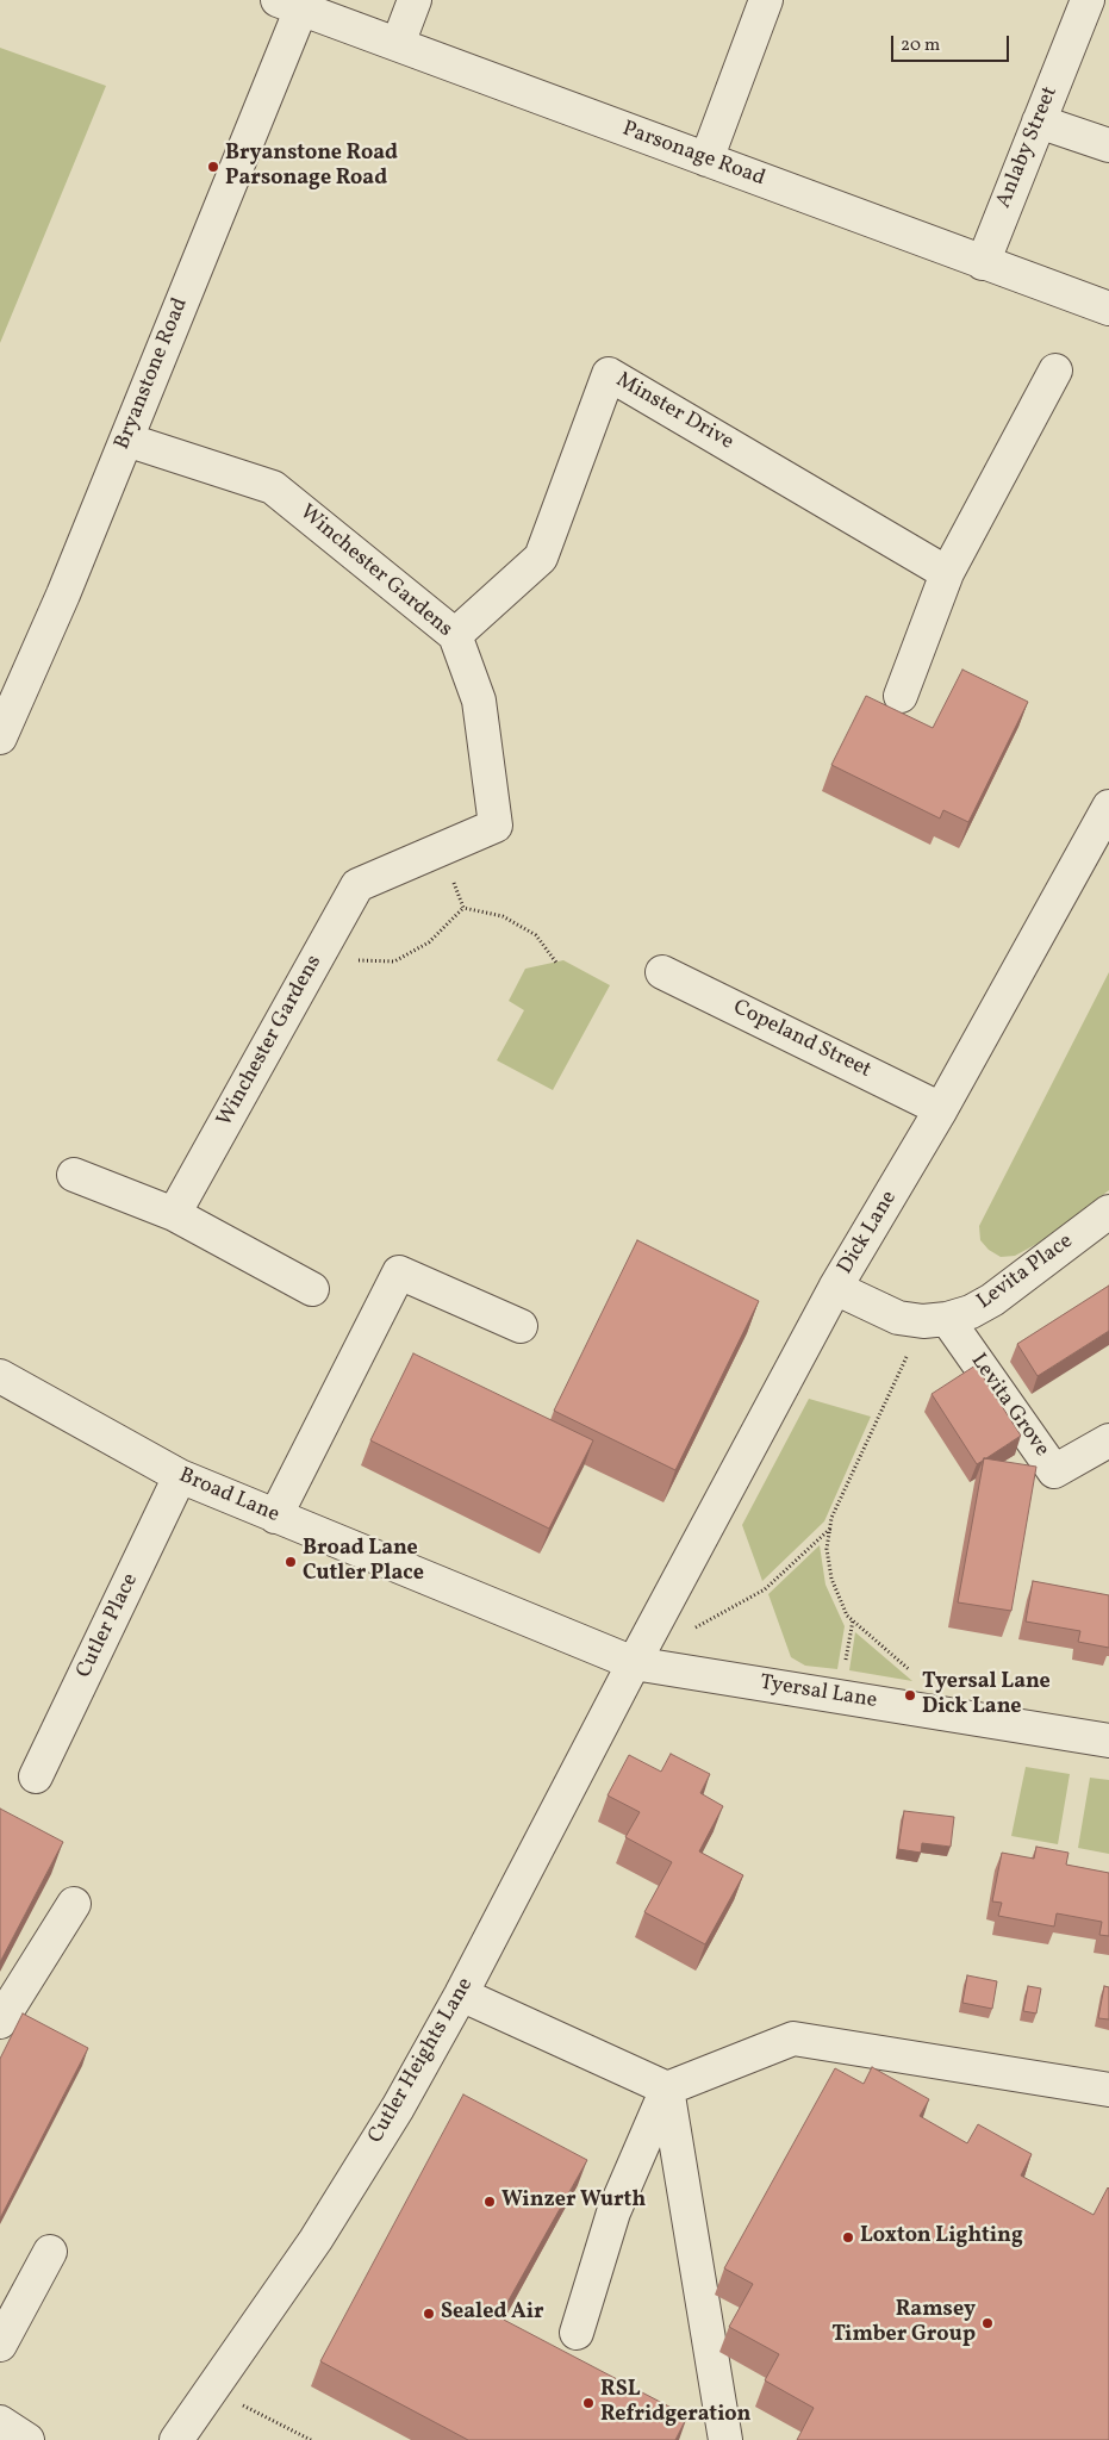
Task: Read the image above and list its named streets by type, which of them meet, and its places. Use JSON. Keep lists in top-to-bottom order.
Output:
{
  "streets": {
    "street": [
      "Anlaby Street",
      "Parsonage Road",
      "Bryanstone Road",
      "Minster Drive",
      "Winchester Gardens",
      "Copeland Street",
      "Dick Lane",
      "Levita Place",
      "Levita Grove",
      "Broad Lane",
      "Cutler Place",
      "Tyersal Lane",
      "Cutler Heights Lane"
    ]
  },
  "crossings": [
    ["Anlaby Street", "Parsonage Road"],
    ["Parsonage Road", "Bryanstone Road"],
    ["Bryanstone Road", "Winchester Gardens"],
    ["Minster Drive", "Winchester Gardens"],
    ["Copeland Street", "Dick Lane"],
    ["Dick Lane", "Levita Place"],
    ["Dick Lane", "Broad Lane"],
    ["Dick Lane", "Tyersal Lane"],
    ["Dick Lane", "Cutler Heights Lane"],
    ["Levita Place", "Levita Grove"],
    ["Broad Lane", "Cutler Place"],
    ["Broad Lane", "Tyersal Lane"],
    ["Broad Lane", "Cutler Heights Lane"],
    ["Tyersal Lane", "Cutler Heights Lane"]
  ],
  "places": [
    "Bryanstone Road Parsonage Road",
    "Broad Lane Cutler Place",
    "Tyersal Lane Dick Lane",
    "Winzer Wurth",
    "Loxton Lighting",
    "Sealed Air",
    "Ramsey Timber Group",
    "RSL Refridgeration"
  ],
  "scale_bar": "20 m"
}
